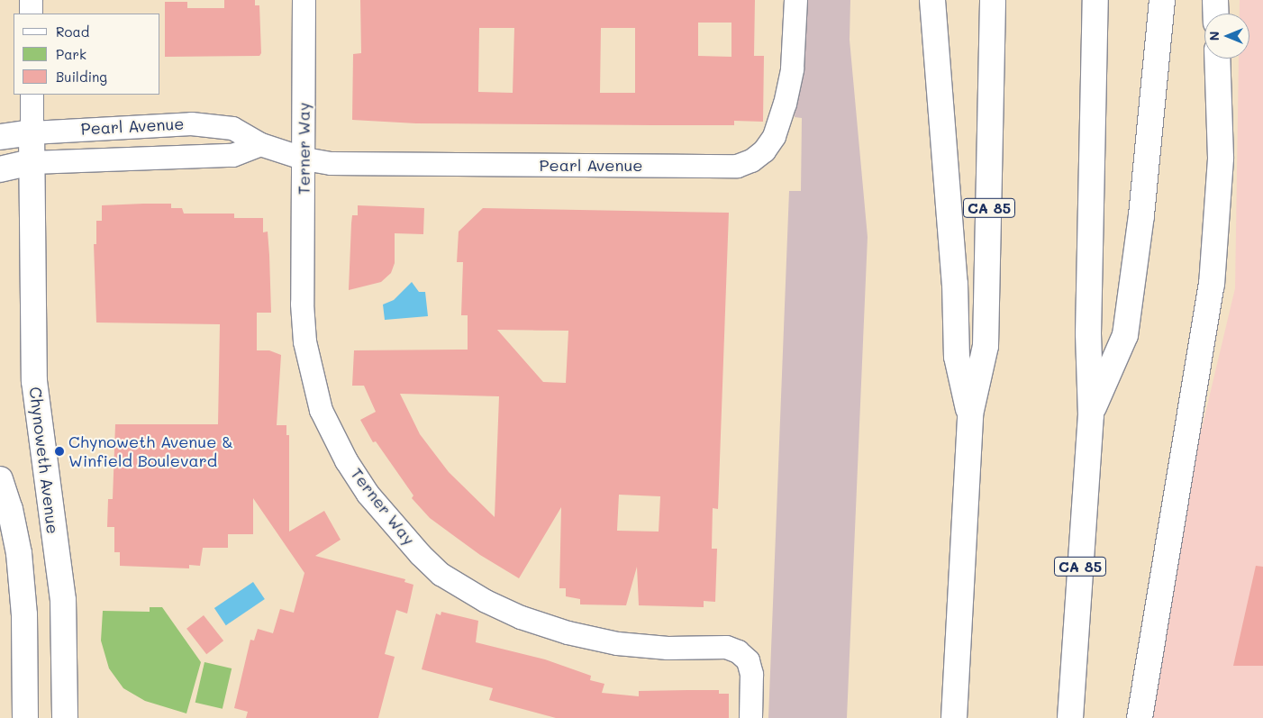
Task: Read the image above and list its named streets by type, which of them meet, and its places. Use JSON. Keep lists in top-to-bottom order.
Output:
{
  "streets": {
    "main road": ["Pearl Avenue", "CA 85", "Chynoweth Avenue"],
    "street": ["Terner Way"]
  },
  "crossings": [
    ["Pearl Avenue", "Terner Way"],
    ["Pearl Avenue", "Chynoweth Avenue"]
  ],
  "places": ["Chynoweth Avenue & Winfield Boulevard"],
  "legend": ["Road", "Park", "Building"],
  "north": "left"
}
